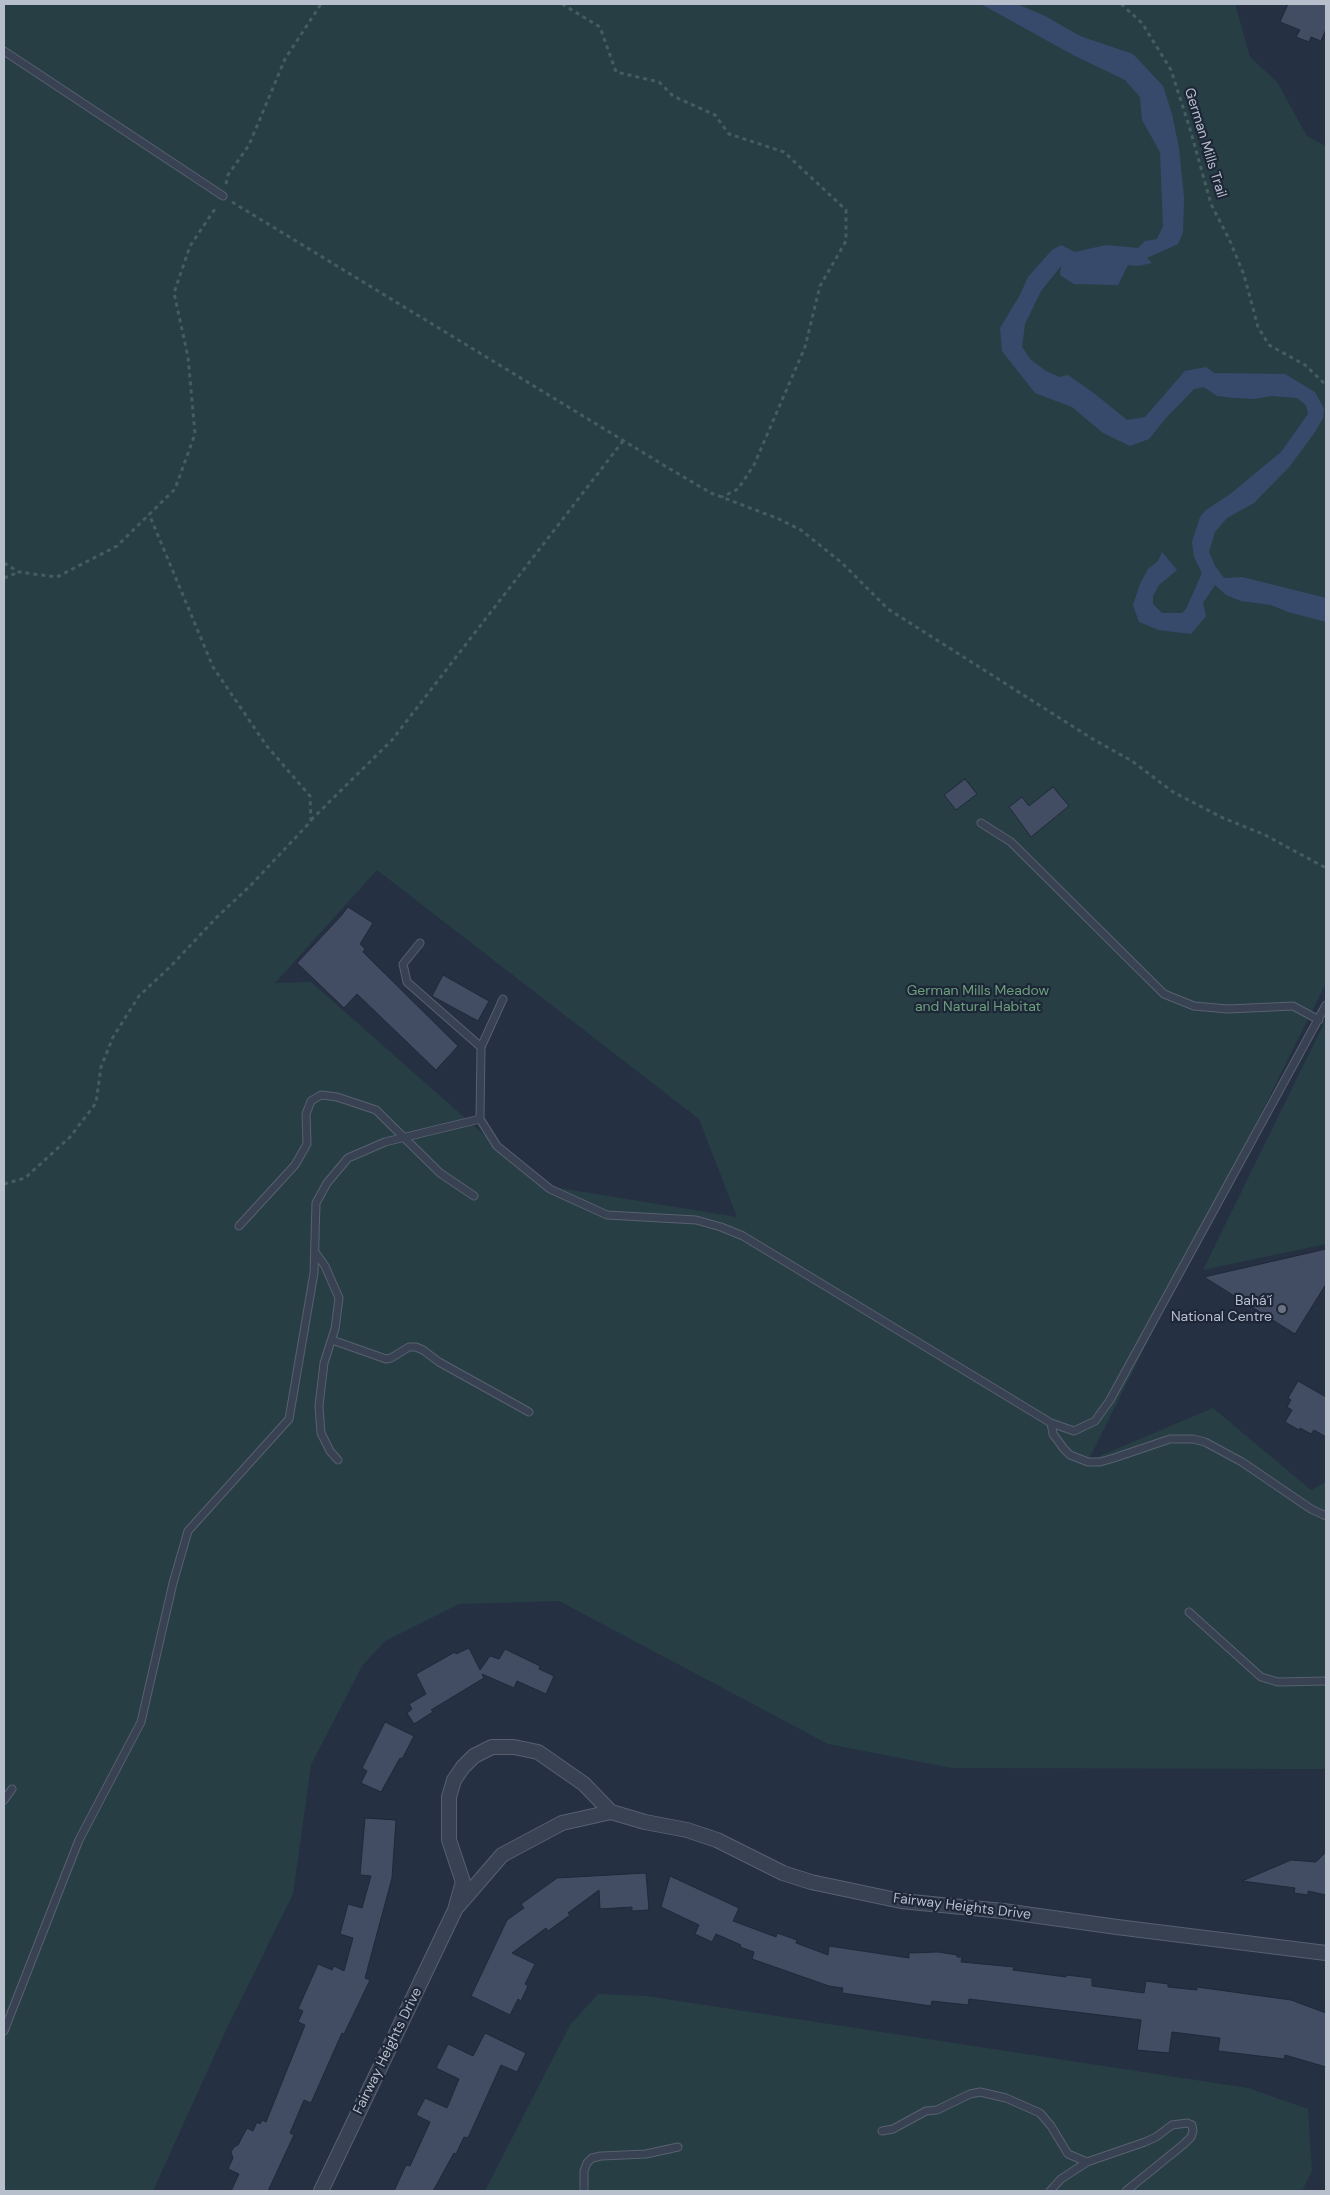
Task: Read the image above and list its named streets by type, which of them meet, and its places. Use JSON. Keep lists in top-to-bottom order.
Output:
{
  "streets": {
    "street": ["Fairway Heights Drive"],
    "path": ["German Mills Trail"]
  },
  "parks": ["German Mills Meadow and Natural Habitat"],
  "places": ["Bahá'í National Centre"]
}
